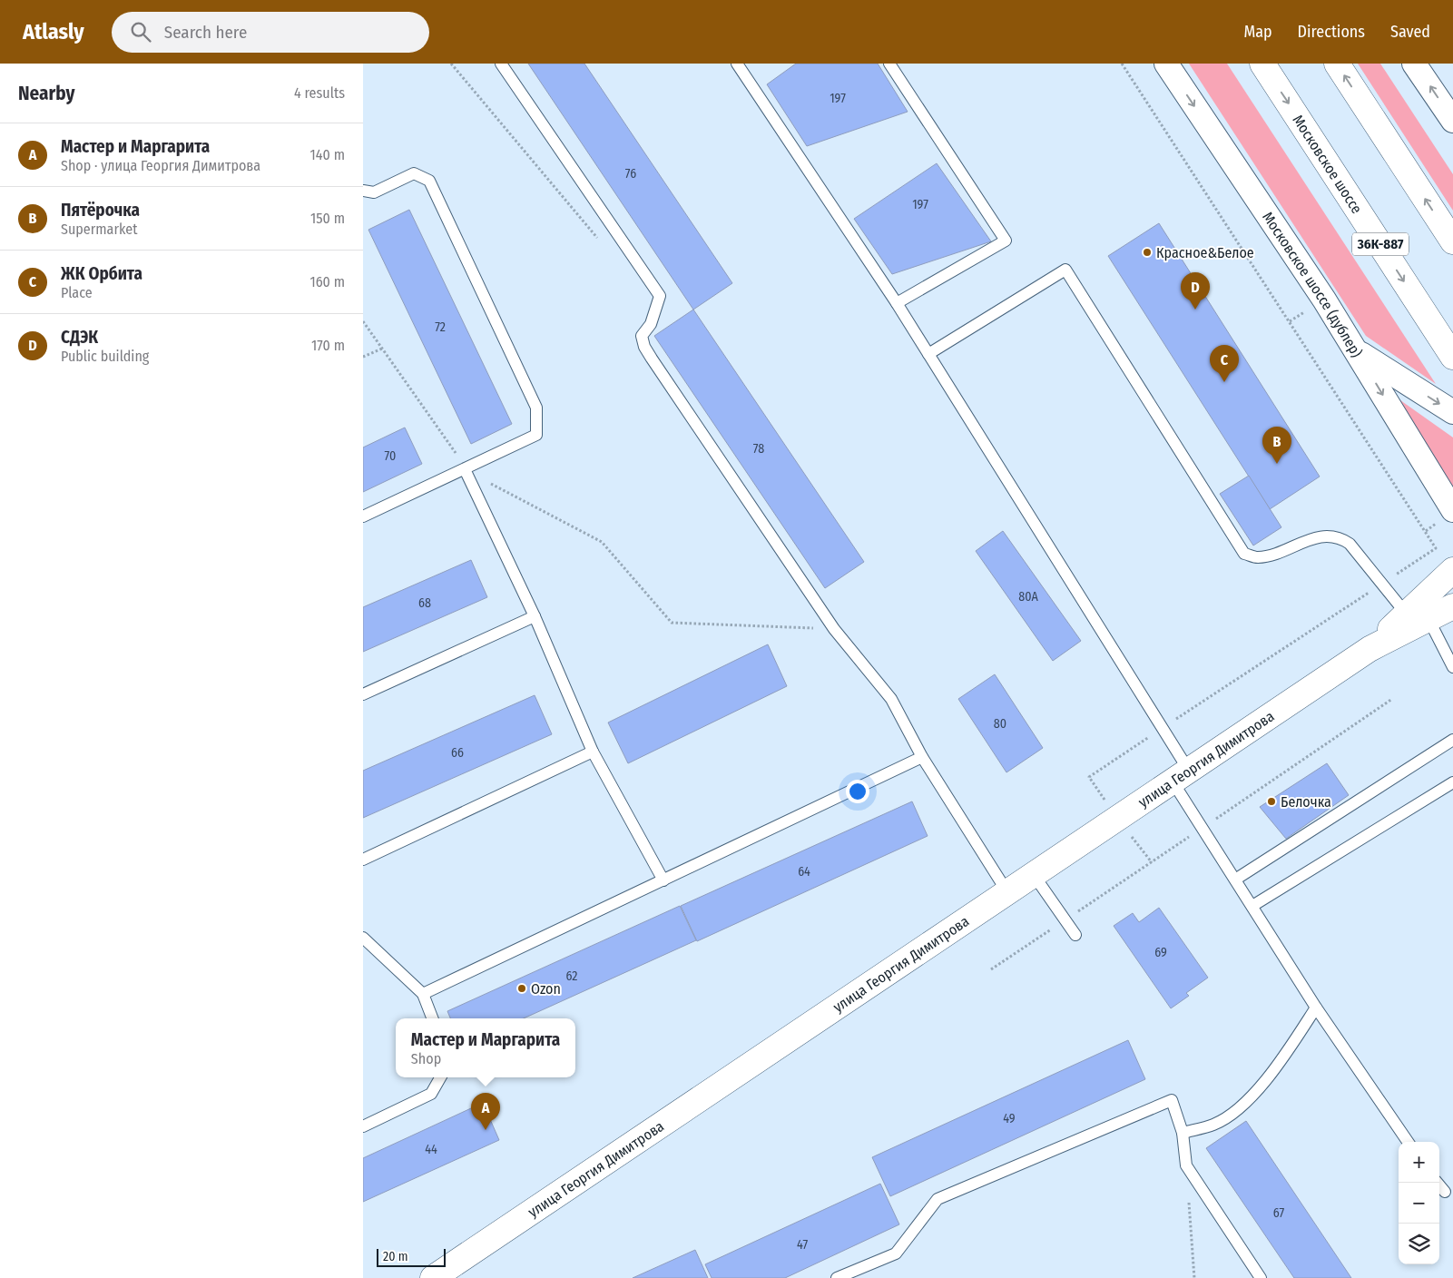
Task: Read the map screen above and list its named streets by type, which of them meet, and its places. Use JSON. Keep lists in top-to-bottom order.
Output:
{
  "streets": {
    "main road": ["Московское шоссе", "36К-887", "улица Георгия Димитрова"],
    "street": ["Московское шоссе (дублер)"]
  },
  "places": ["Красное&Белое", "Белочка", "Ozon"],
  "house_numbers": [
    "197",
    "76",
    "197",
    "72",
    "78",
    "70",
    "80А",
    "68",
    "80",
    "66",
    "64",
    "69",
    "62",
    "49",
    "44",
    "67",
    "47"
  ],
  "scale_bar": "20 m",
  "page": {
    "header": "Atlasly",
    "search": "Search here",
    "nav": ["Map", "Directions", "Saved"],
    "heading": ["Nearby", "4 results"],
    "list": [
      {
        "mark": "A",
        "name": "Мастер и Маргарита",
        "note": "Shop · улица Георгия Димитрова",
        "value": "140 m"
      },
      {
        "mark": "B",
        "name": "Пятёрочка",
        "note": "Supermarket",
        "value": "150 m"
      },
      {
        "mark": "C",
        "name": "ЖК Орбита",
        "note": "Place",
        "value": "160 m"
      },
      {
        "mark": "D",
        "name": "СДЭК",
        "note": "Public building",
        "value": "170 m"
      }
    ],
    "pins": [
      "D",
      "C",
      "B",
      "A"
    ],
    "popup": ["Мастер и Маргарита", "Shop"],
    "map_buttons": ["+", "−"],
    "scale": "20 m"
  }
}
